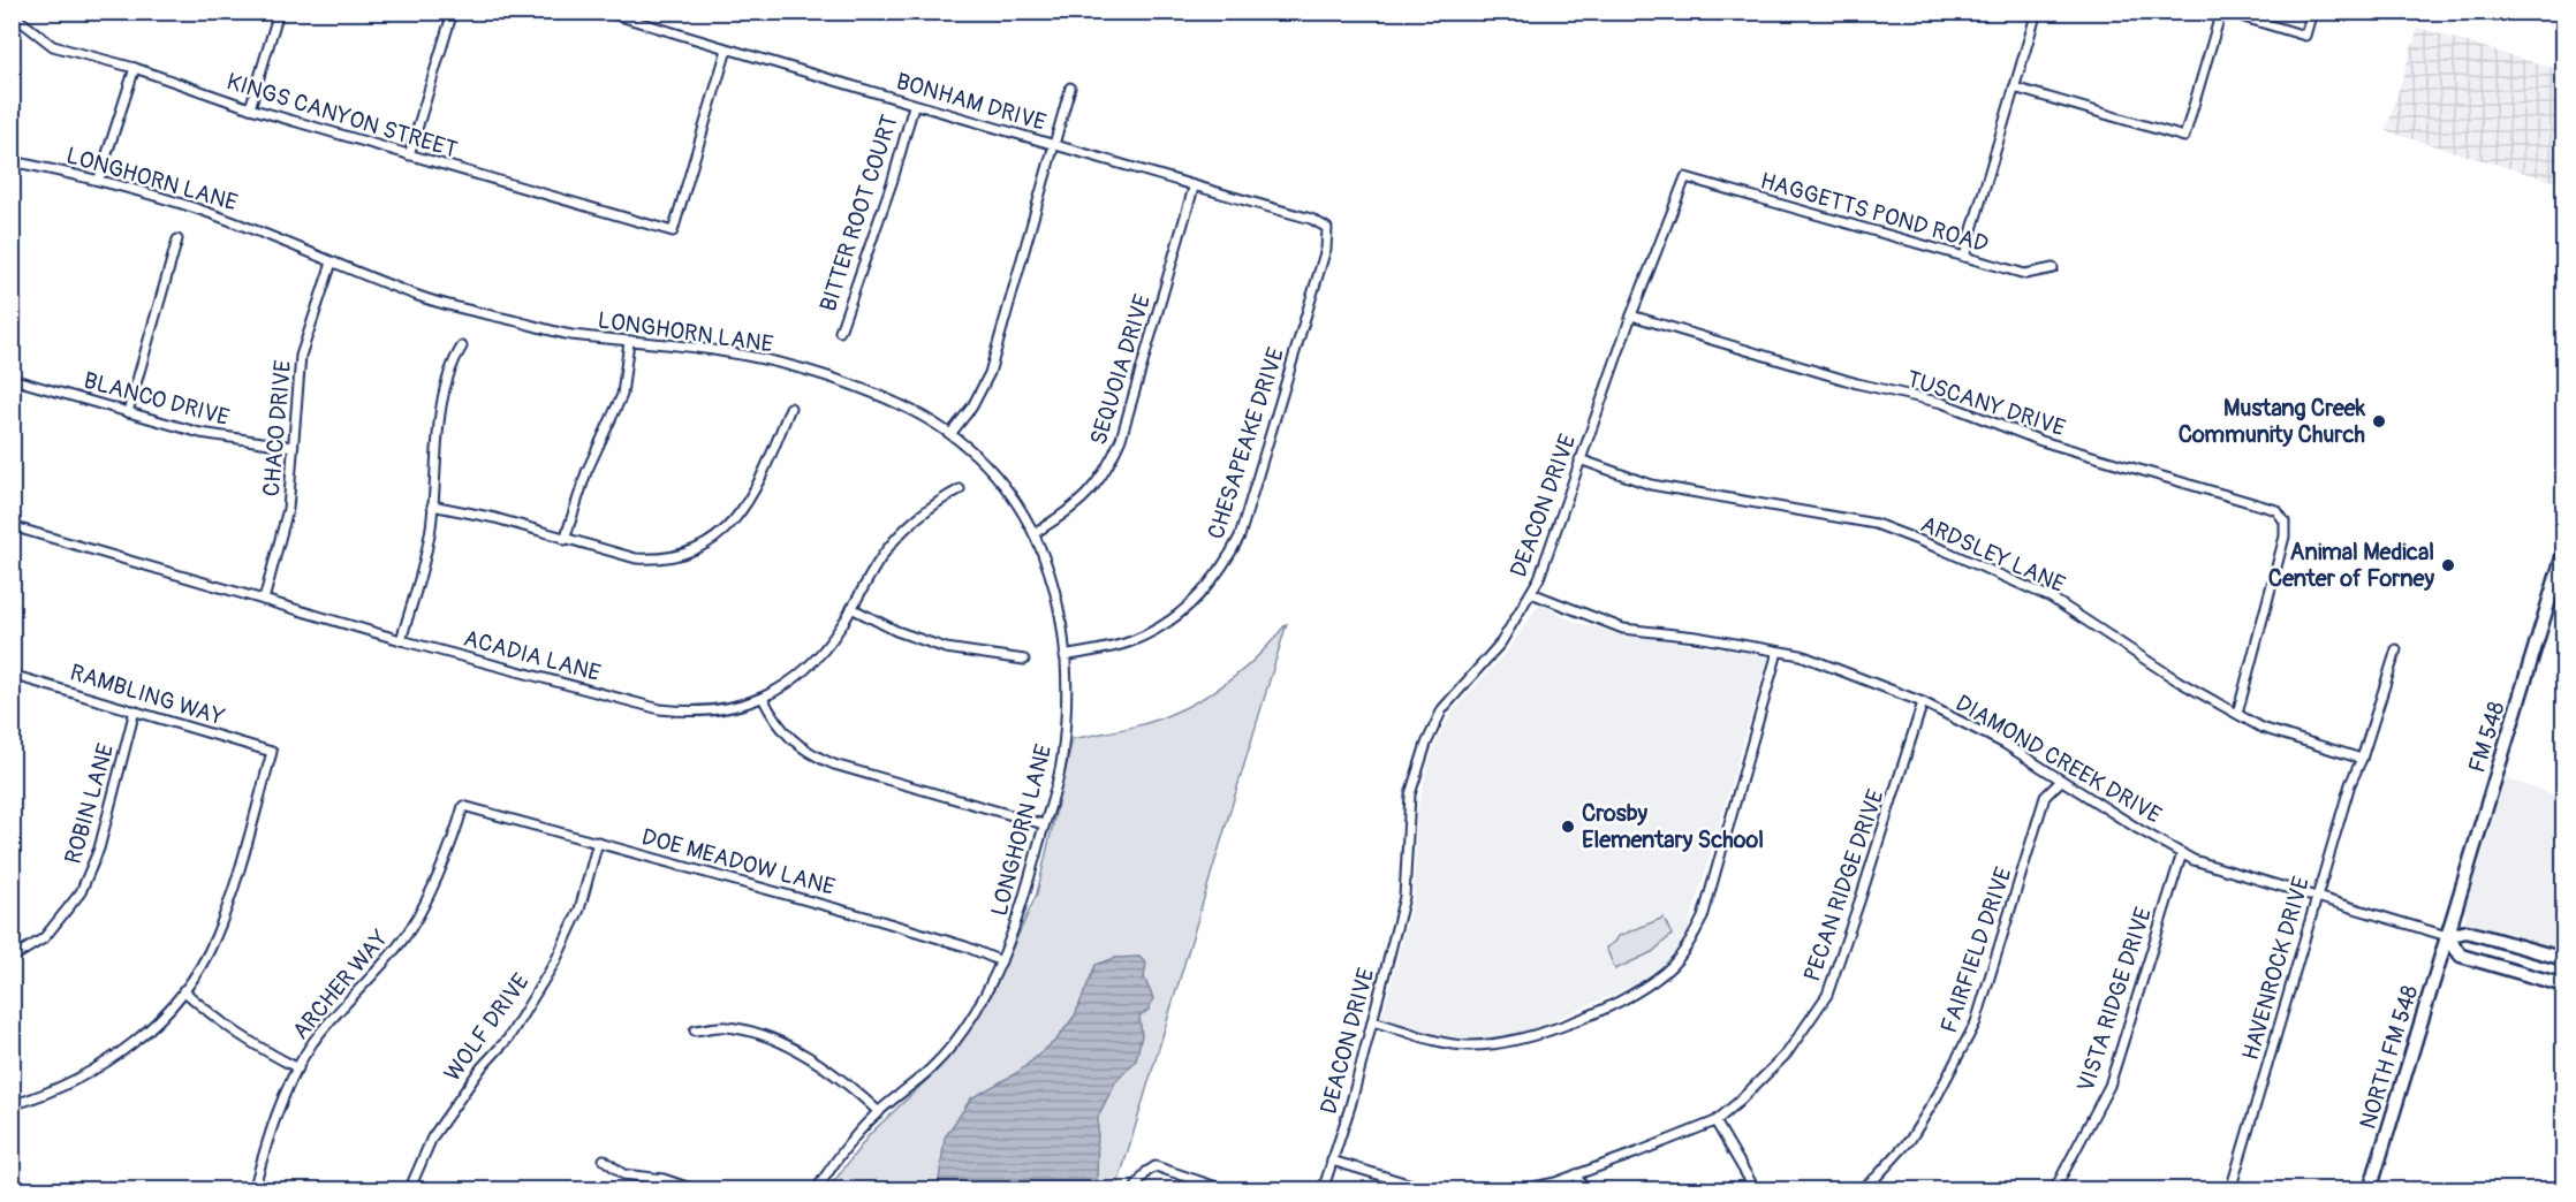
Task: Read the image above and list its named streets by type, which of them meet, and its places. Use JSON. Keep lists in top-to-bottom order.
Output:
{
  "streets": {
    "main road": ["FM 548", "NORTH FM 548"],
    "street": [
      "BONHAM DRIVE",
      "KINGS CANYON STREET",
      "LONGHORN LANE",
      "HAGGETTS POND ROAD",
      "BITTER ROOT COURT",
      "SEQUOIA DRIVE",
      "BLANCO DRIVE",
      "TUSCANY DRIVE",
      "CHACO DRIVE",
      "CHESAPEAKE DRIVE",
      "DEACON DRIVE",
      "ARDSLEY LANE",
      "ACADIA LANE",
      "RAMBLING WAY",
      "DIAMOND CREEK DRIVE",
      "ROBIN LANE",
      "DOE MEADOW LANE",
      "PECAN RIDGE DRIVE",
      "FAIRFIELD DRIVE",
      "HAVENROCK DRIVE",
      "ARCHER WAY",
      "VISTA RIDGE DRIVE",
      "WOLF DRIVE"
    ]
  },
  "crossings": [
    ["BONHAM DRIVE", "KINGS CANYON STREET"],
    ["BONHAM DRIVE", "BITTER ROOT COURT"],
    ["BONHAM DRIVE", "SEQUOIA DRIVE"],
    ["BONHAM DRIVE", "CHESAPEAKE DRIVE"],
    ["LONGHORN LANE", "SEQUOIA DRIVE"],
    ["LONGHORN LANE", "CHACO DRIVE"],
    ["LONGHORN LANE", "CHESAPEAKE DRIVE"],
    ["LONGHORN LANE", "DOE MEADOW LANE"],
    ["HAGGETTS POND ROAD", "DEACON DRIVE"],
    ["BLANCO DRIVE", "CHACO DRIVE"],
    ["TUSCANY DRIVE", "DEACON DRIVE"],
    ["TUSCANY DRIVE", "ARDSLEY LANE"],
    ["CHACO DRIVE", "ACADIA LANE"],
    ["DEACON DRIVE", "ARDSLEY LANE"],
    ["DEACON DRIVE", "DIAMOND CREEK DRIVE"],
    ["ARDSLEY LANE", "HAVENROCK DRIVE"],
    ["RAMBLING WAY", "ROBIN LANE"],
    ["FM 548", "DIAMOND CREEK DRIVE"],
    ["FM 548", "NORTH FM 548"],
    ["DIAMOND CREEK DRIVE", "PECAN RIDGE DRIVE"],
    ["DIAMOND CREEK DRIVE", "FAIRFIELD DRIVE"],
    ["DIAMOND CREEK DRIVE", "HAVENROCK DRIVE"],
    ["DIAMOND CREEK DRIVE", "VISTA RIDGE DRIVE"],
    ["DIAMOND CREEK DRIVE", "NORTH FM 548"],
    ["DOE MEADOW LANE", "ARCHER WAY"],
    ["DOE MEADOW LANE", "WOLF DRIVE"]
  ],
  "places": ["Mustang Creek Community Church", "Animal Medical Center of Forney", "Crosby Elementary School"]
}
